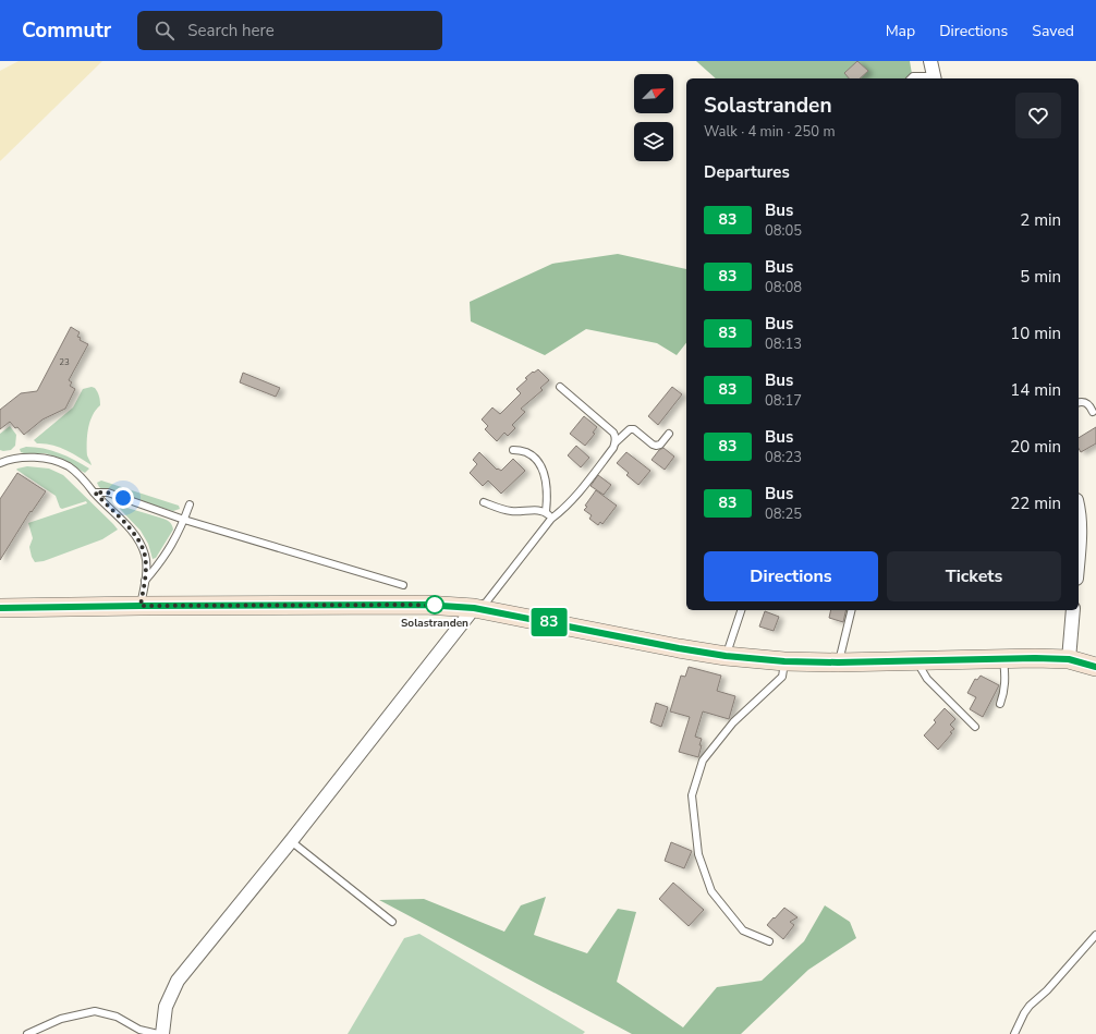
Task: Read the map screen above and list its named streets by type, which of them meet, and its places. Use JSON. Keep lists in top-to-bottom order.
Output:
{
  "places": ["Solastranden"],
  "lines": ["bus line 83"],
  "house_numbers": ["23"],
  "north": "top right",
  "page": {
    "header": "Commutr",
    "search": "Search here",
    "nav": ["Map", "Directions", "Saved"],
    "on_map": "83",
    "heading": [
      ["Solastranden", "Walk · 4 min · 250 m"],
      "Departures"
    ],
    "list": [
      {
        "mark": "83",
        "name": "Bus",
        "note": "08:05",
        "value": "2 min"
      },
      {
        "mark": "83",
        "name": "Bus",
        "note": "08:08",
        "value": "5 min"
      },
      {
        "mark": "83",
        "name": "Bus",
        "note": "08:13",
        "value": "10 min"
      },
      {
        "mark": "83",
        "name": "Bus",
        "note": "08:17",
        "value": "14 min"
      },
      {
        "mark": "83",
        "name": "Bus",
        "note": "08:23",
        "value": "20 min"
      },
      {
        "mark": "83",
        "name": "Bus",
        "note": "08:25",
        "value": "22 min"
      }
    ],
    "buttons": ["Directions", "Tickets"]
  }
}
